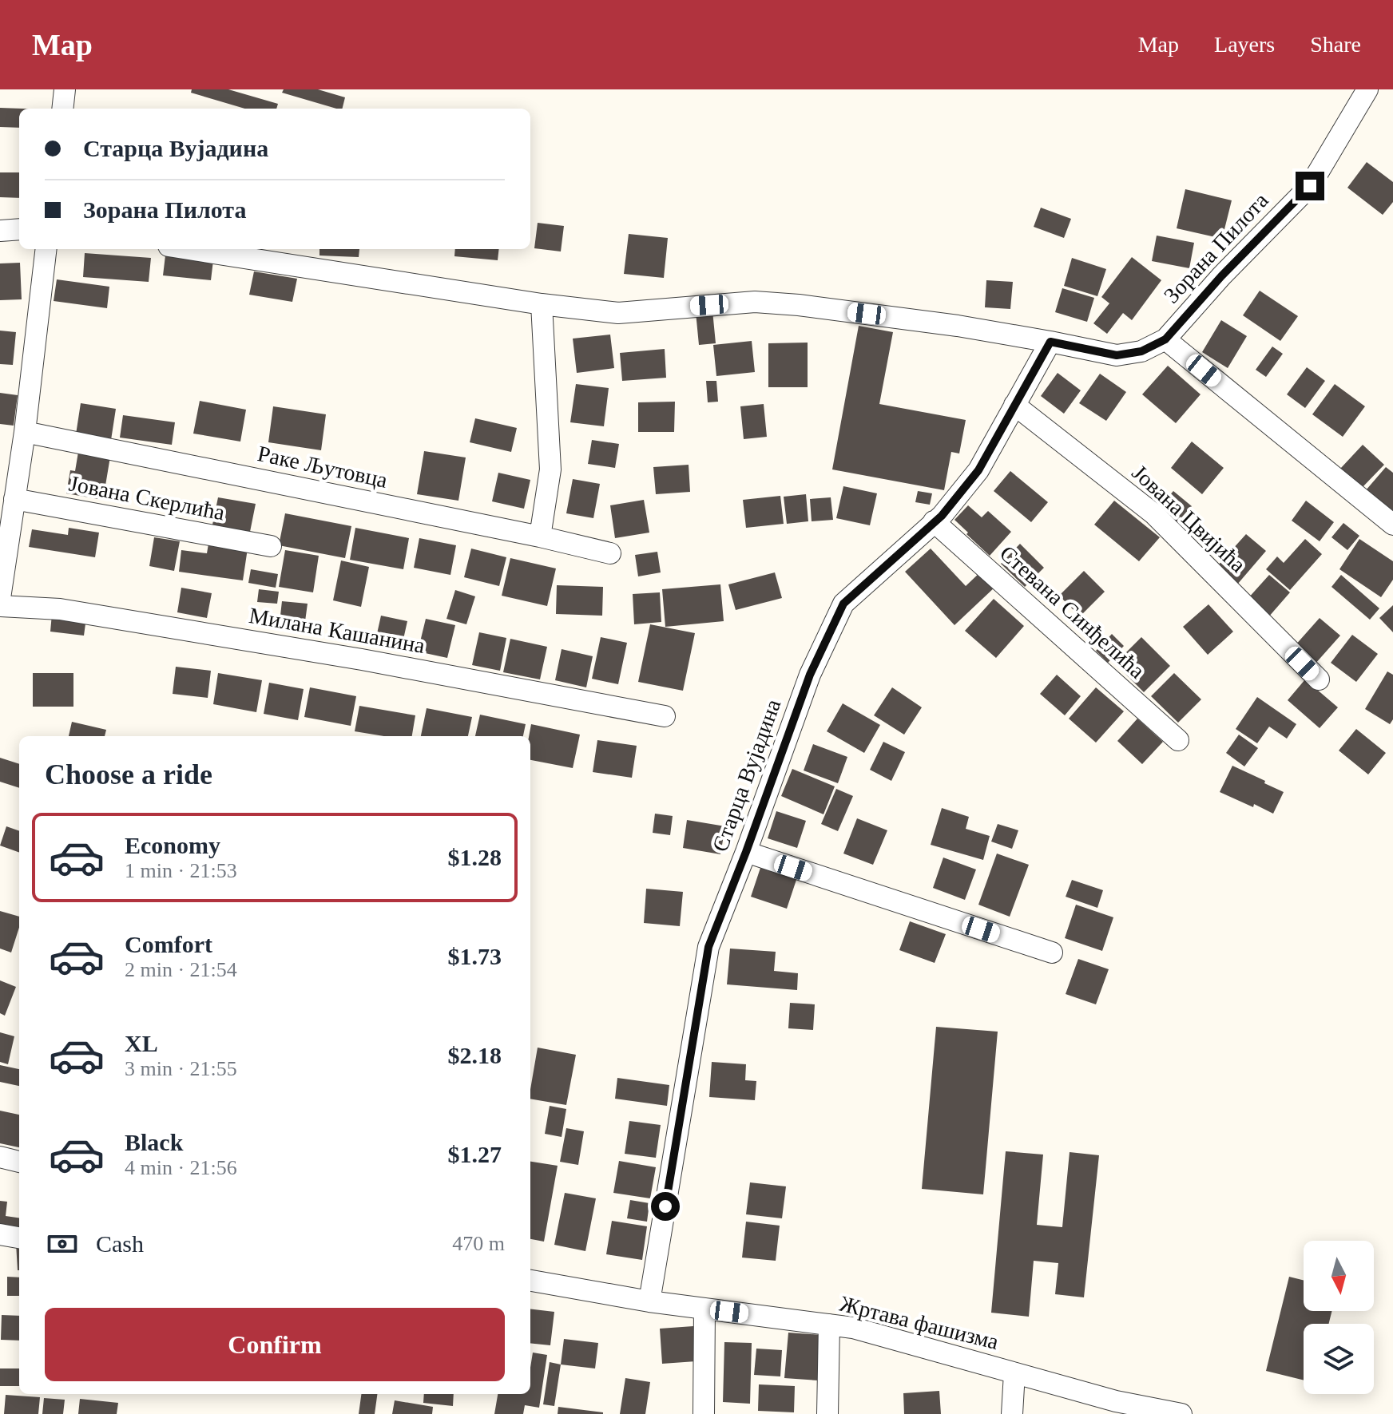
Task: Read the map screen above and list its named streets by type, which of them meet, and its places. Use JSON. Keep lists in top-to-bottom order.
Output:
{
  "streets": {
    "street": [
      "Зорана Пилота",
      "Раке Љутовца",
      "Јована Скерлића",
      "Јована Цвијића",
      "Стевана Синђелића",
      "Милана Кашанина",
      "Старца Вујадина",
      "Жртава фашизма"
    ]
  },
  "crossings": [
    ["Зорана Пилота", "Старца Вујадина"],
    ["Јована Цвијића", "Старца Вујадина"],
    ["Стевана Синђелића", "Старца Вујадина"],
    ["Старца Вујадина", "Жртава фашизма"]
  ],
  "north": "bottom",
  "page": {
    "header": "Map",
    "nav": ["Map", "Layers", "Share"],
    "banner": ["Старца Вујадина", "Зорана Пилота"],
    "heading": "Choose a ride",
    "list": [
      {
        "name": "Economy",
        "note": "1 min · 21:53",
        "value": "$1.28"
      },
      {
        "name": "Comfort",
        "note": "2 min · 21:54",
        "value": "$1.73"
      },
      {
        "name": "XL",
        "note": "3 min · 21:55",
        "value": "$2.18"
      },
      {
        "name": "Black",
        "note": "4 min · 21:56",
        "value": "$1.27"
      }
    ],
    "pay": ["Cash", "470 m"],
    "buttons": "Confirm"
  }
}
